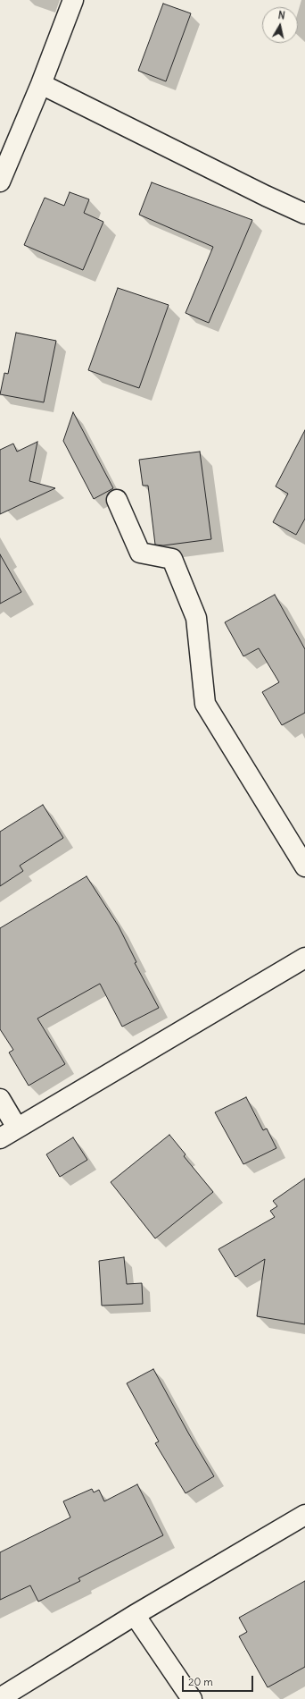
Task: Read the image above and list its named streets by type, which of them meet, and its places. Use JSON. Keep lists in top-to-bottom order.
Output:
{
  "scale_bar": "20 m",
  "north": "top"
}
